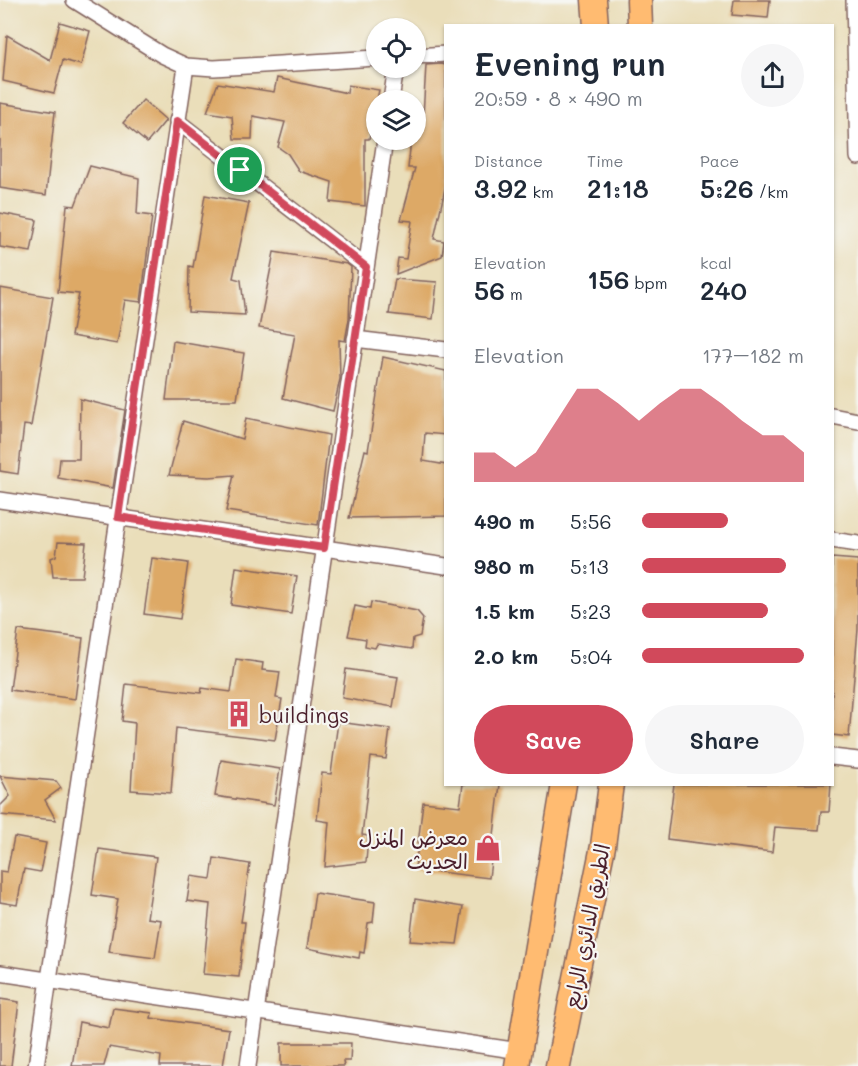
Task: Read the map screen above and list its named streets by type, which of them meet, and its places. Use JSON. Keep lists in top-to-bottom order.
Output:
{
  "streets": {
    "main road": ["الطريق الدائري الرابع"]
  },
  "places": {
    "building": ["buildings"],
    "shop": ["معرض المنزل الحديث"]
  },
  "page": {
    "heading": ["Evening run", "20:59 · 8 × 490 m"],
    "stats": [
      ["Distance", "3.92 km"],
      ["Time", "21:18"],
      ["Pace", "5:26 /km"],
      ["Elevation", "56 m"],
      ["156 bpm"],
      ["kcal", "240"]
    ],
    "chart": ["Elevation", "177–182 m"],
    "list": [
      {
        "name": "490 m",
        "note": "5:56"
      },
      {
        "name": "980 m",
        "note": "5:13"
      },
      {
        "name": "1.5 km",
        "note": "5:23"
      },
      {
        "name": "2.0 km",
        "note": "5:04"
      }
    ],
    "buttons": ["Save", "Share"]
  }
}
